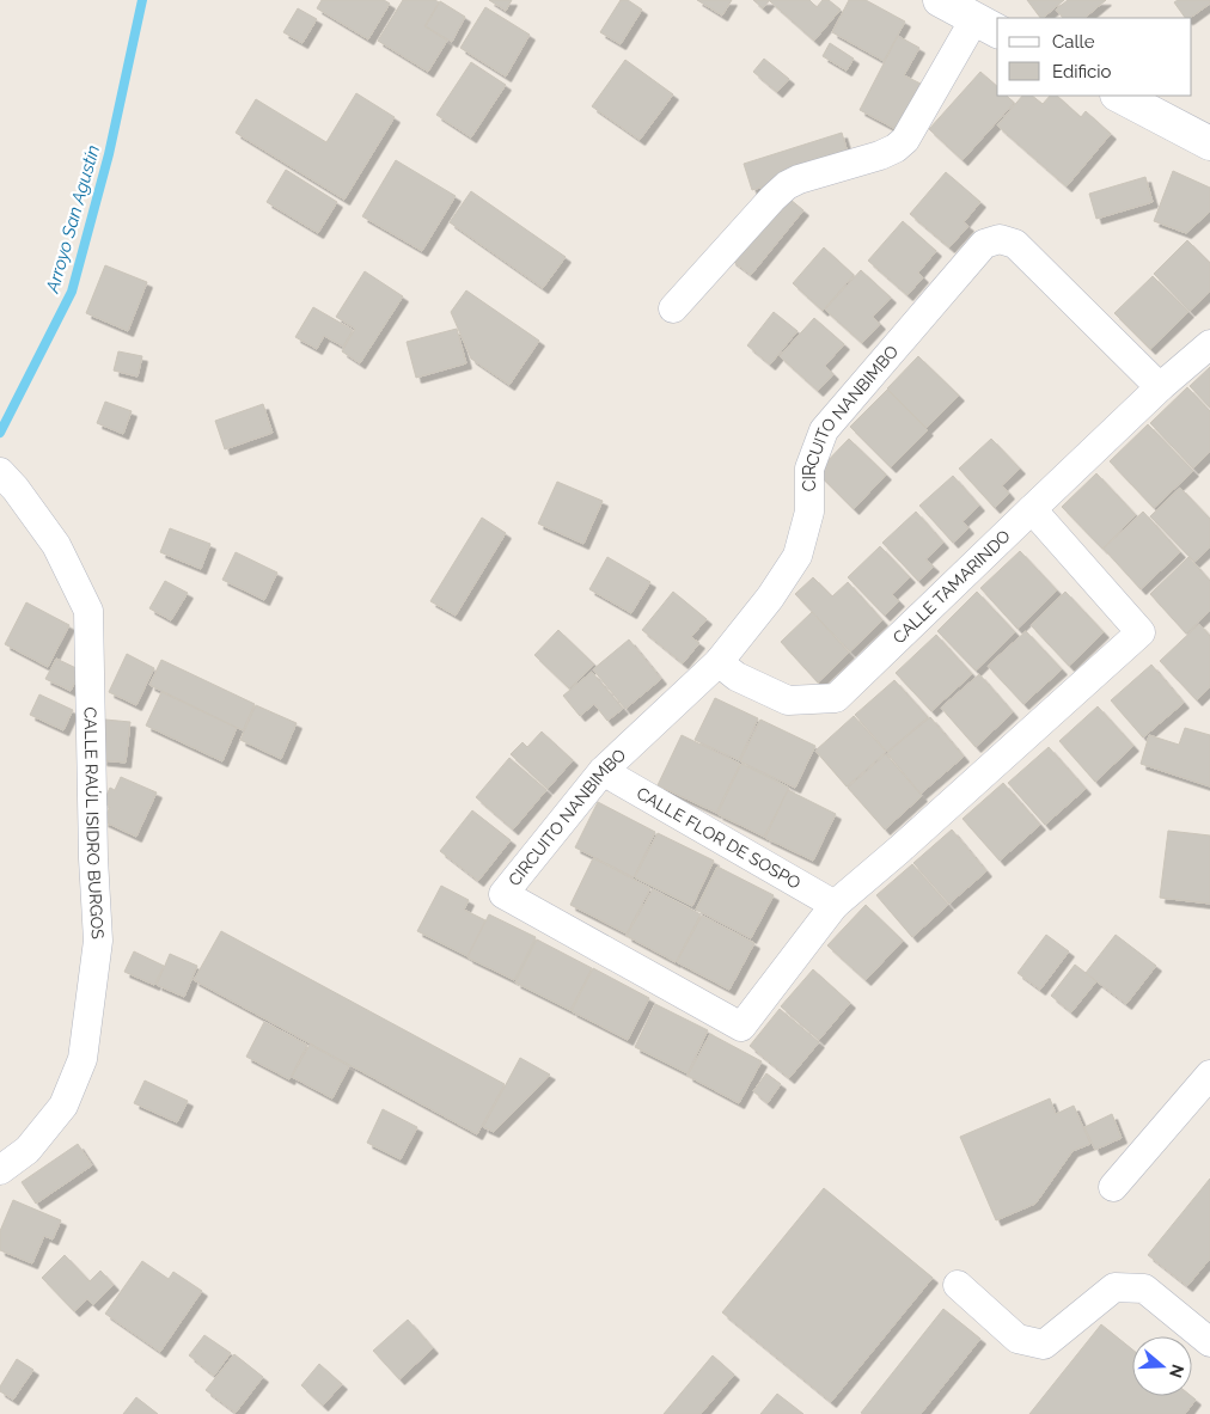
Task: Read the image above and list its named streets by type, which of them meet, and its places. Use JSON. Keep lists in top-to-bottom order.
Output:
{
  "streets": {
    "street": [
      "CIRCUITO NANBIMBO",
      "CALLE TAMARINDO",
      "CALLE RAÚL ISIDRO BURGOS",
      "CALLE FLOR DE SOSPO"
    ]
  },
  "crossings": [
    ["CIRCUITO NANBIMBO", "CALLE TAMARINDO"],
    ["CIRCUITO NANBIMBO", "CALLE FLOR DE SOSPO"]
  ],
  "water": ["Arroyo San Agustín"],
  "legend": ["Calle", "Edificio"],
  "north": "right"
}
